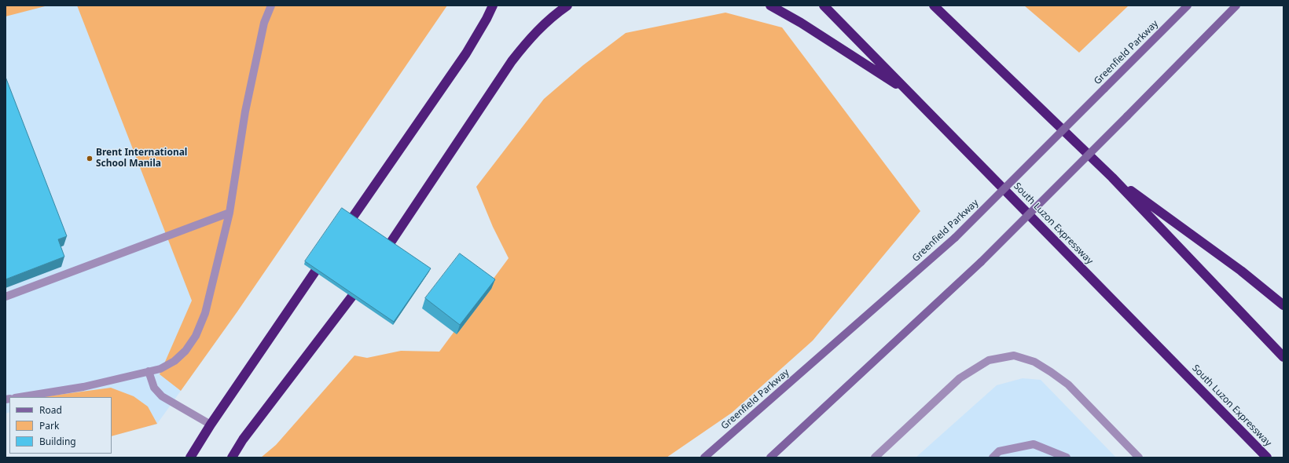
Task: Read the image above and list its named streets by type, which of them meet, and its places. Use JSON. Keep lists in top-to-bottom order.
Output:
{
  "streets": {
    "highway": ["South Luzon Expressway"],
    "main road": ["Greenfield Parkway"]
  },
  "places": ["Brent International School Manila"],
  "legend": ["Road", "Park", "Building"]
}
